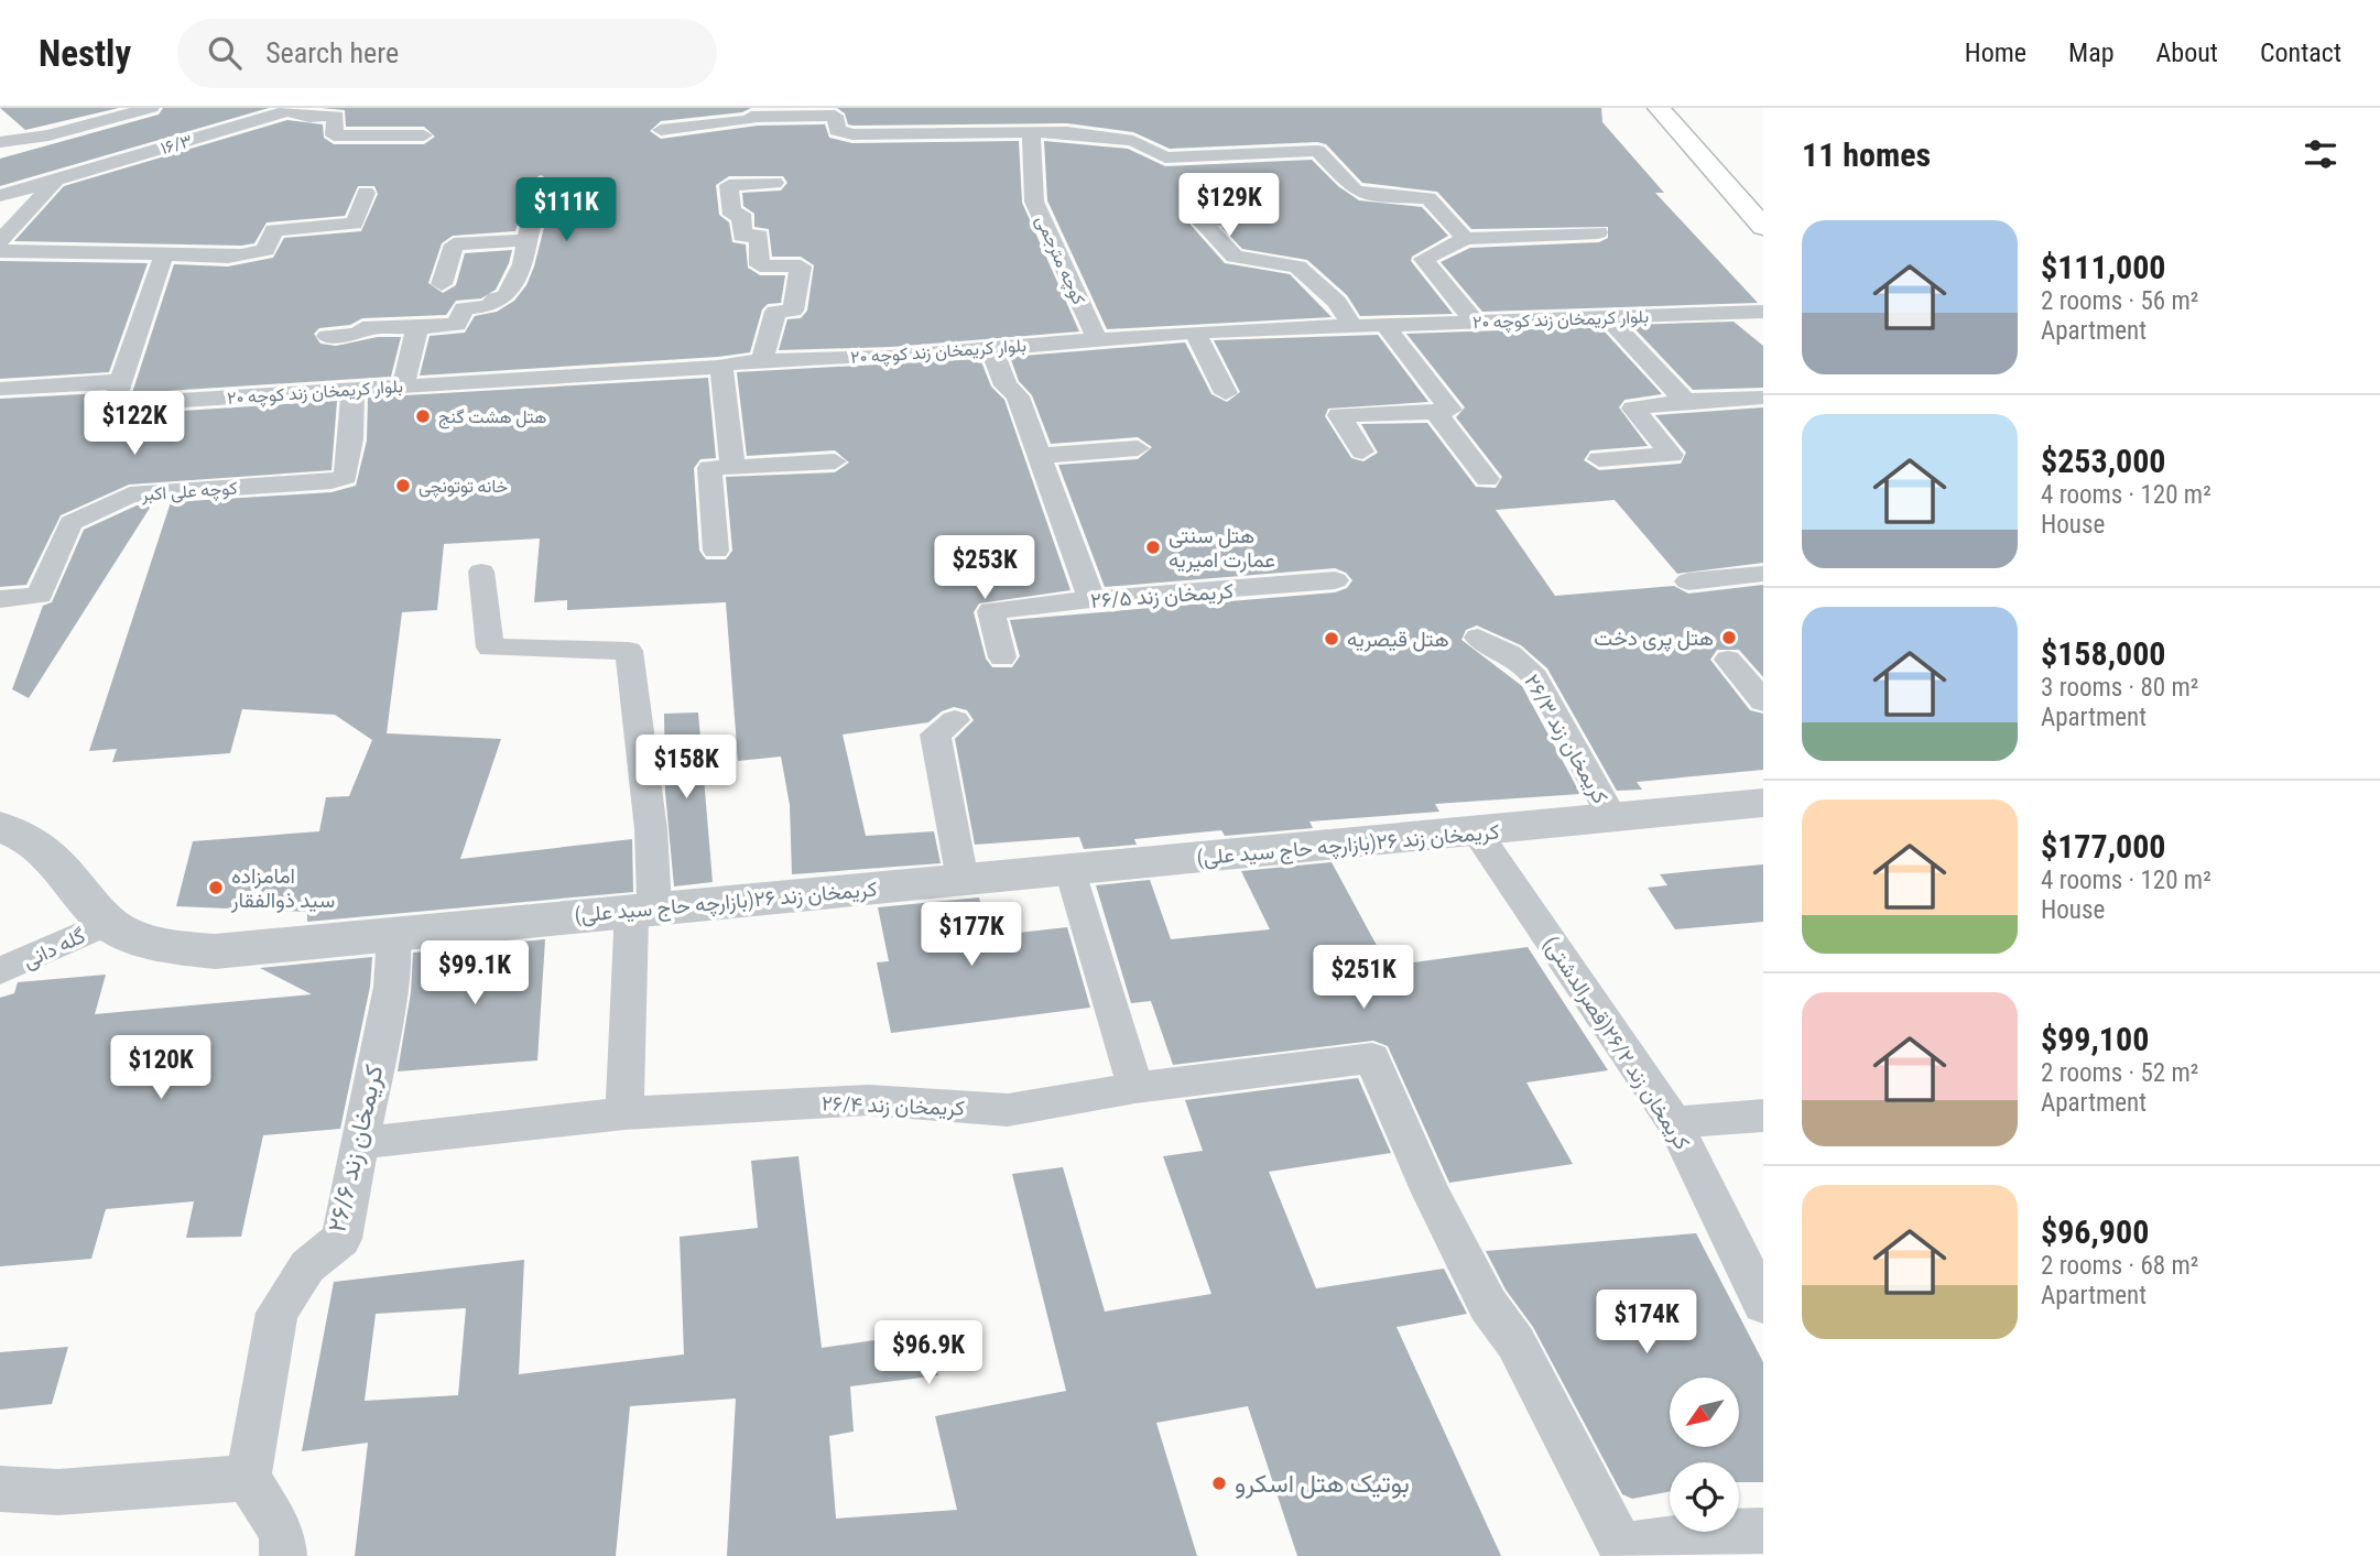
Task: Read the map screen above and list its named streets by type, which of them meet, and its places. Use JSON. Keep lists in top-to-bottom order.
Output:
{
  "streets": {
    "street": ["کریمخان زند ۲۶(بازارچه حاج سید علی)"],
    "lane": [
      "۱۶/۳",
      "کوچه مترجمی",
      "بلوار کریمخان زند کوچه ۲۰",
      "کوچه علی اکبر",
      "کریمخان زند ۲۶/۵",
      "کریمخان زند ۲۶/۳",
      "گله دانی",
      "کریمخان زند ۲۶/۲(قصرالدشتی)",
      "کریمخان زند ۲۶/۴",
      "کریمخان زند ۲۶/۶"
    ]
  },
  "crossings": [
    ["کوچه مترجمی", "بلوار کریمخان زند کوچه ۲۰"],
    ["بلوار کریمخان زند کوچه ۲۰", "کوچه علی اکبر"],
    ["کریمخان زند ۲۶/۳", "کریمخان زند ۲۶(بازارچه حاج سید علی)"],
    ["کریمخان زند ۲۶(بازارچه حاج سید علی)", "گله دانی"],
    ["کریمخان زند ۲۶(بازارچه حاج سید علی)", "کریمخان زند ۲۶/۲(قصرالدشتی)"],
    ["کریمخان زند ۲۶(بازارچه حاج سید علی)", "کریمخان زند ۲۶/۶"],
    ["کریمخان زند ۲۶/۴", "کریمخان زند ۲۶/۶"]
  ],
  "places": [
    "هتل هشت گنج",
    "خانه توتونچی",
    "هتل سنتی عمارت امیریه",
    "هتل پری دخت",
    "هتل قیصریه",
    "امامزاده سید ذوالفقار",
    "بوتیک هتل اسکرو"
  ],
  "north": "bottom left",
  "page": {
    "header": "Nestly",
    "search": "Search here",
    "nav": [
      "Home",
      "Map",
      "About",
      "Contact"
    ],
    "heading": "11 homes",
    "price": [
      "$129K",
      "$111K",
      "$122K",
      "$253K",
      "$158K",
      "$177K",
      "$99.1K",
      "$251K",
      "$120K",
      "$174K",
      "$96.9K"
    ],
    "list": [
      {
        "name": "$111,000",
        "note": "2 rooms · 56 m² · Apartment"
      },
      {
        "name": "$253,000",
        "note": "4 rooms · 120 m² · House"
      },
      {
        "name": "$158,000",
        "note": "3 rooms · 80 m² · Apartment"
      },
      {
        "name": "$177,000",
        "note": "4 rooms · 120 m² · House"
      },
      {
        "name": "$99,100",
        "note": "2 rooms · 52 m² · Apartment"
      },
      {
        "name": "$96,900",
        "note": "2 rooms · 68 m² · Apartment"
      }
    ]
  }
}
